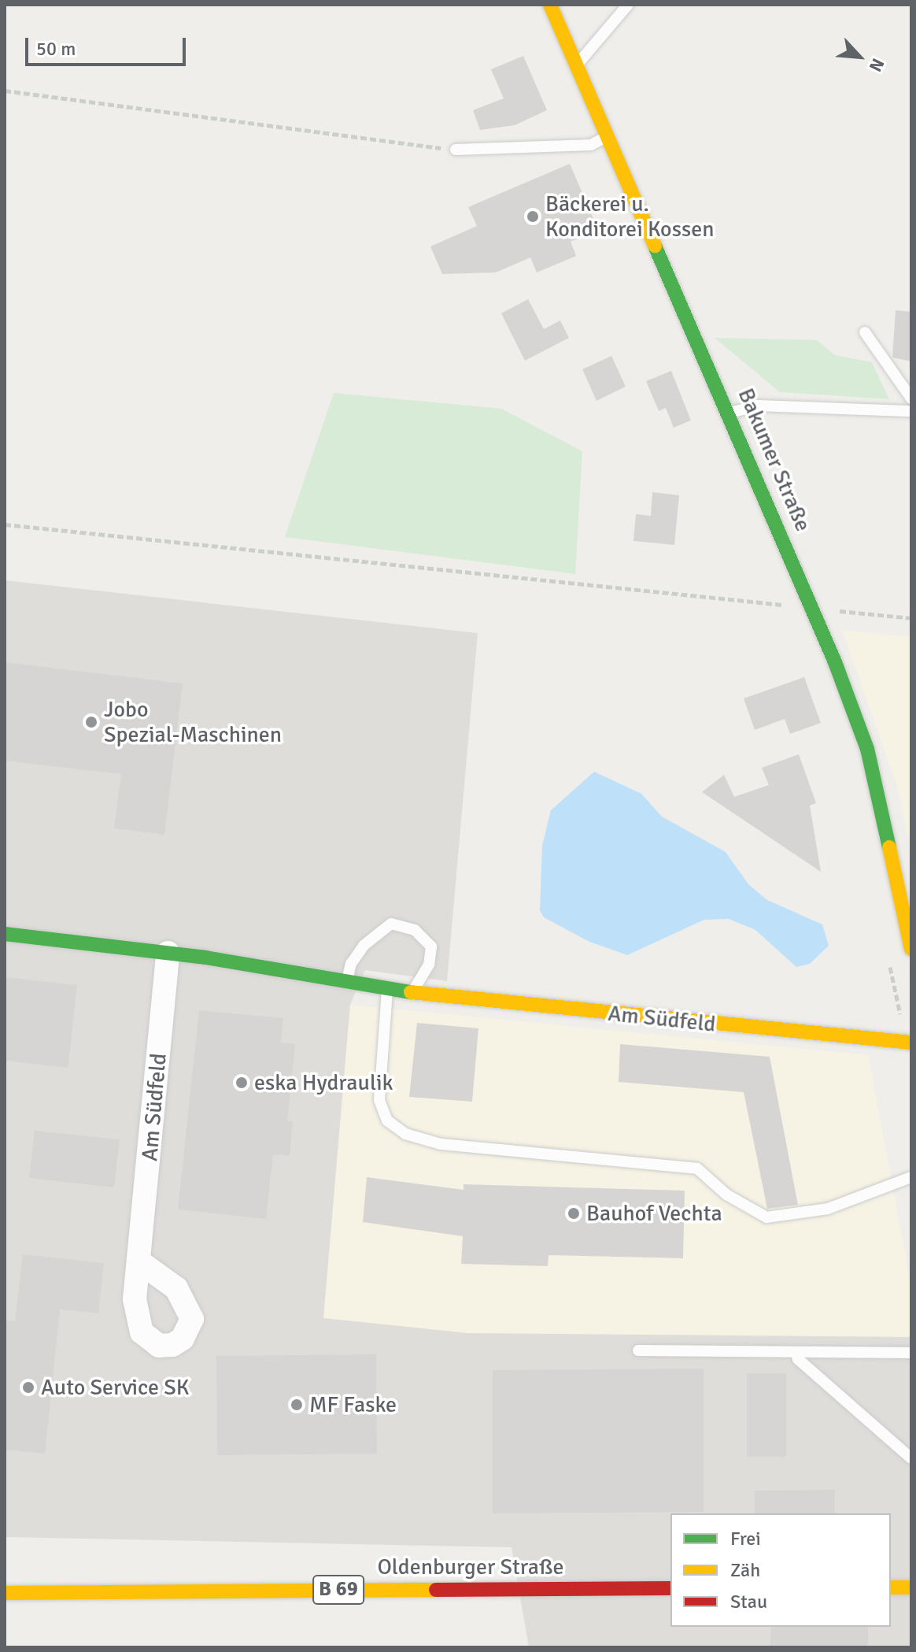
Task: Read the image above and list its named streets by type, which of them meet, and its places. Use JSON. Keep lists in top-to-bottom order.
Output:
{
  "streets": {
    "street": [
      "Bakumer Straße",
      "Am Südfeld",
      "Oldenburger Straße",
      "B 69"
    ]
  },
  "places": [
    "Bäckerei u. Konditorei Kossen",
    "Jobo Spezial-Maschinen",
    "eska Hydraulik",
    "Bauhof Vechta",
    "Auto Service SK",
    "MF Faske"
  ],
  "legend": ["Frei", "Zäh", "Stau"],
  "scale_bar": "50 m",
  "north": "bottom right"
}
